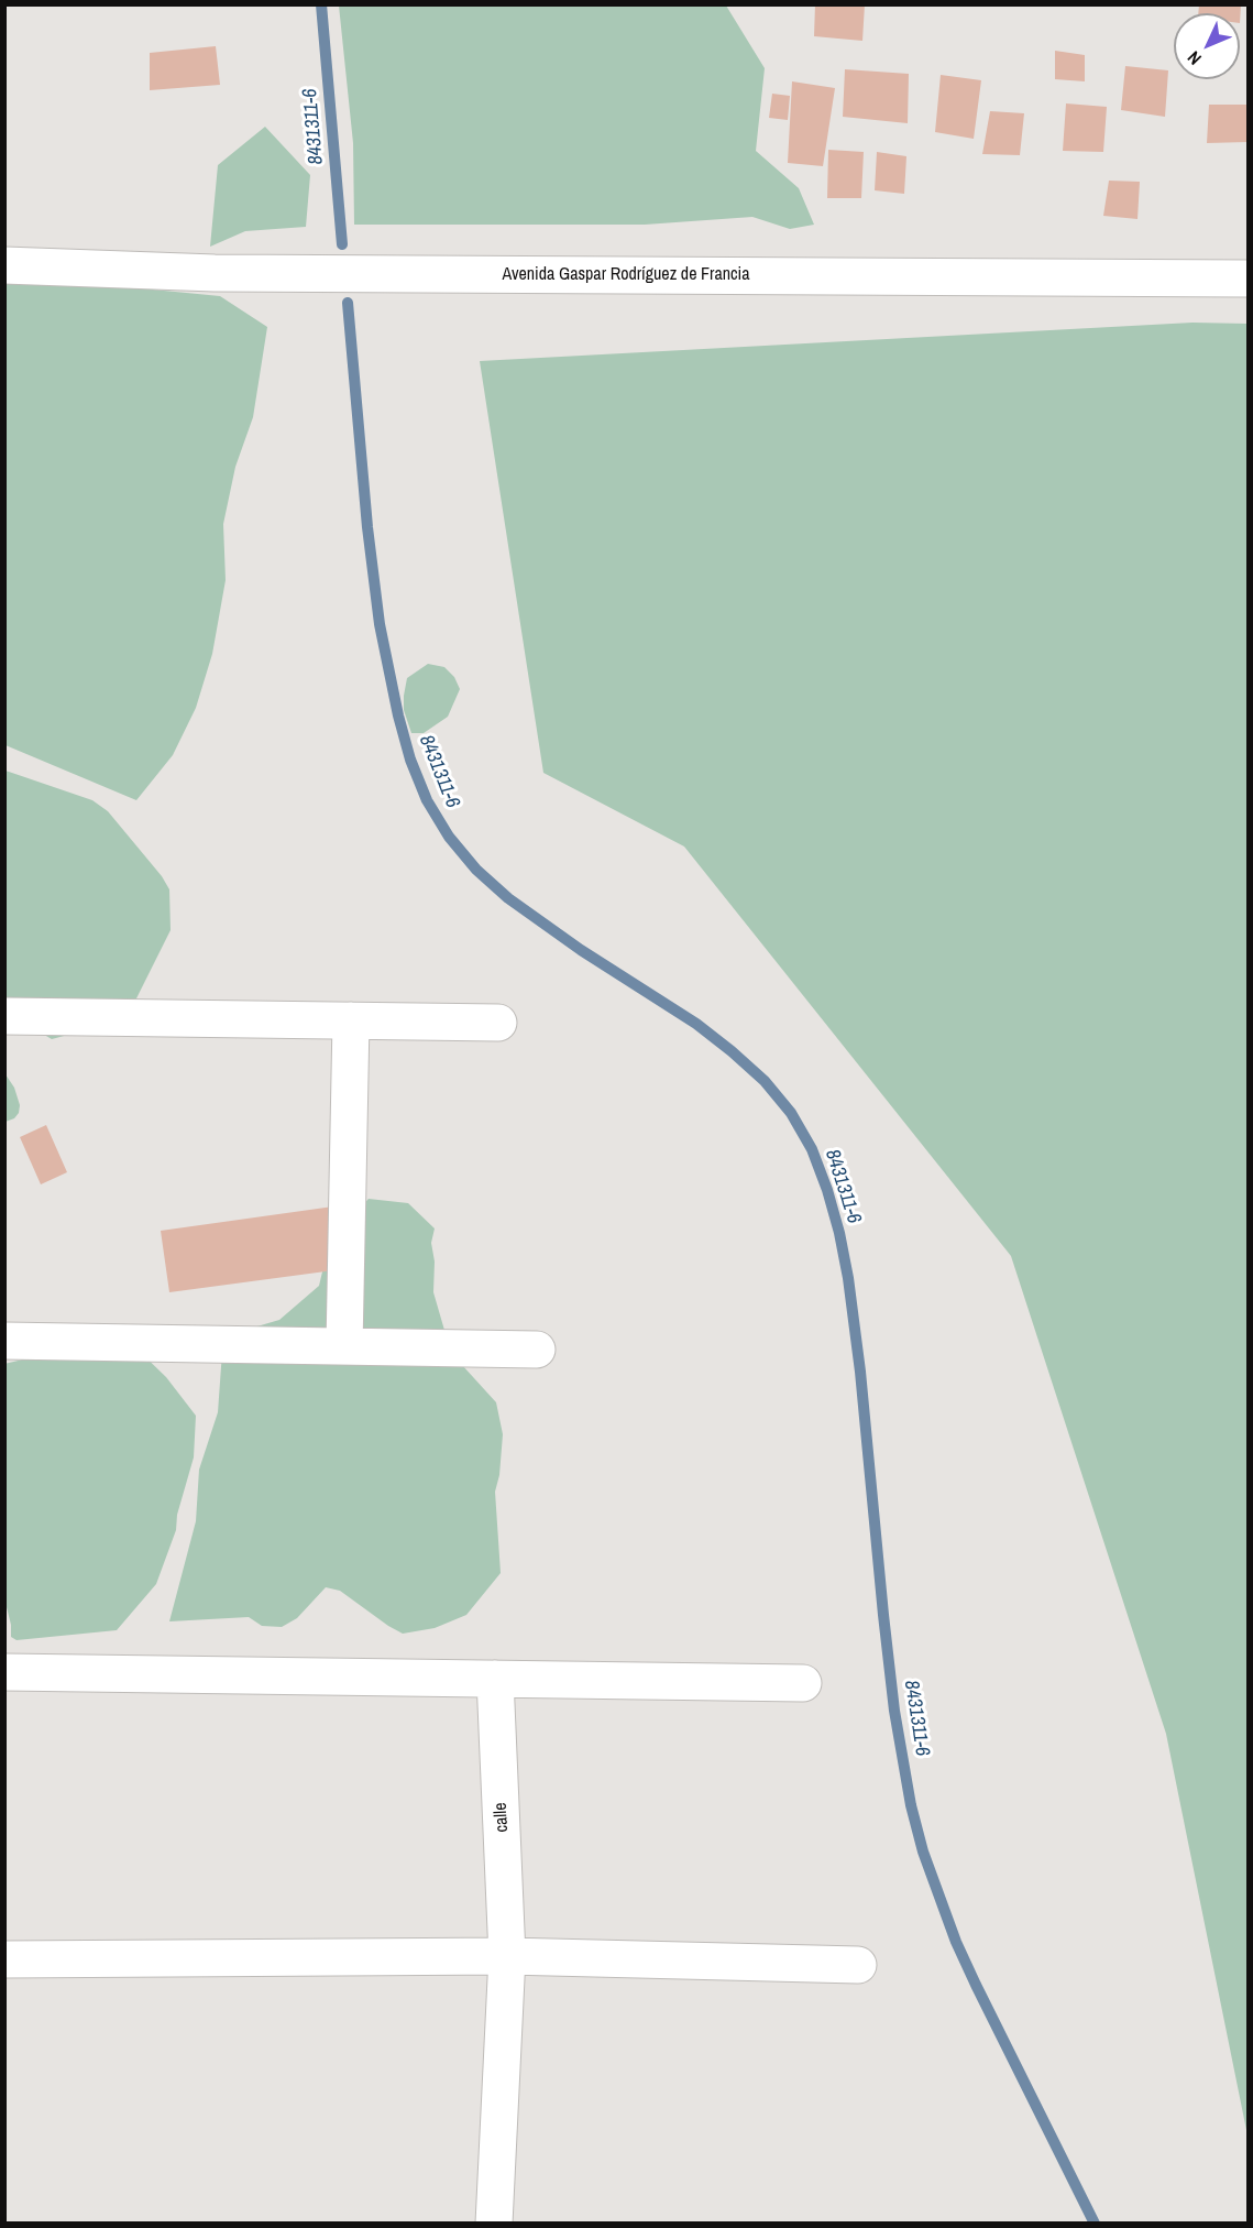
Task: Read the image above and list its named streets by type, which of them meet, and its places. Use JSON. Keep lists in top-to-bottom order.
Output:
{
  "streets": {
    "street": ["Avenida Gaspar Rodríguez de Francia", "calle"]
  },
  "water": ["8431311-6"],
  "north": "bottom left"
}
